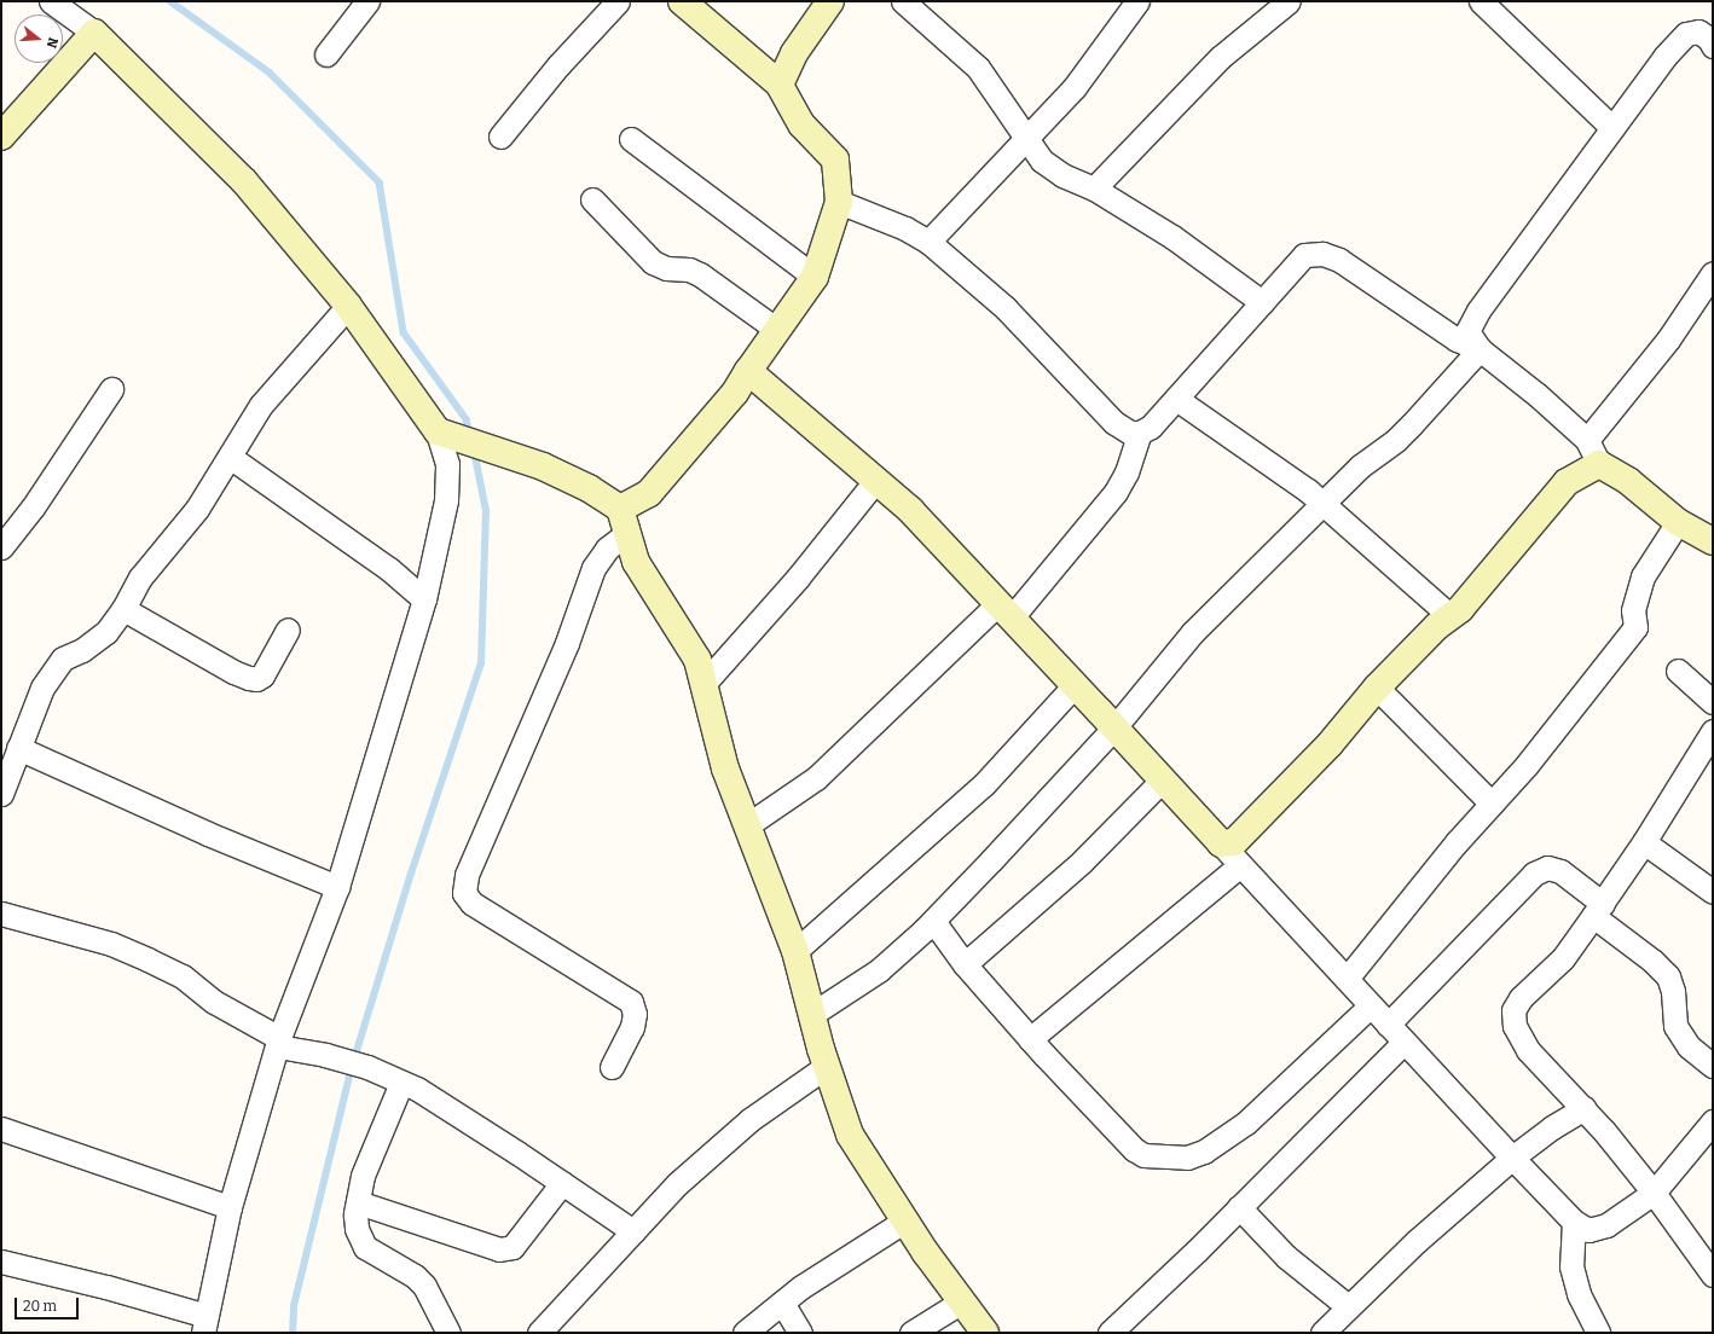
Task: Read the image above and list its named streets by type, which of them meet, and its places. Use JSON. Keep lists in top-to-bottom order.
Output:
{
  "scale_bar": "20 m",
  "north": "right"
}
